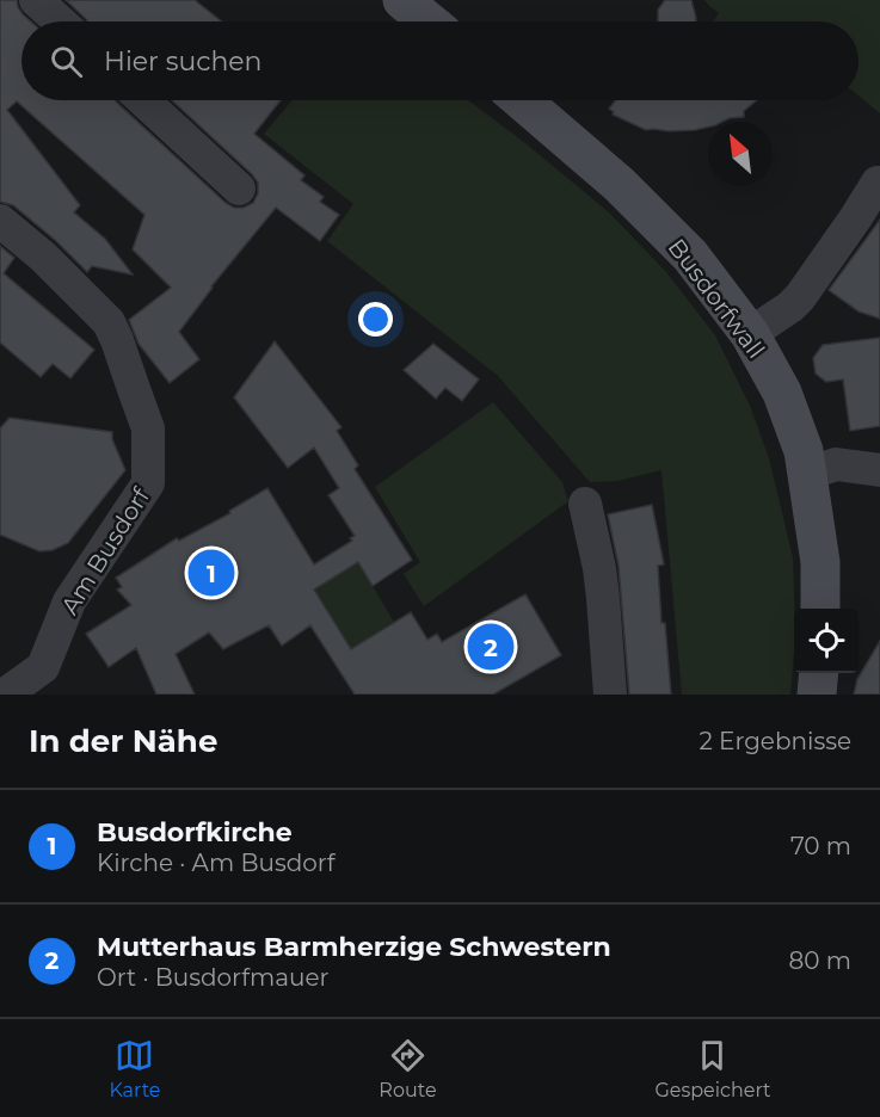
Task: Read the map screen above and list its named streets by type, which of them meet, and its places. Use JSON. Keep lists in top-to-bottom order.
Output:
{
  "streets": {
    "main road": ["Busdorfwall"],
    "street": ["Am Busdorf"]
  },
  "north": "top left",
  "page": {
    "search": "Hier suchen",
    "pins": ["1", "2"],
    "heading": ["In der Nähe", "2 Ergebnisse"],
    "list": [
      {
        "mark": "1",
        "name": "Busdorfkirche",
        "note": "Kirche · Am Busdorf",
        "value": "70 m"
      },
      {
        "mark": "2",
        "name": "Mutterhaus Barmherzige Schwestern",
        "note": "Ort · Busdorfmauer",
        "value": "80 m"
      }
    ],
    "nav": ["Karte", "Route", "Gespeichert"]
  }
}
